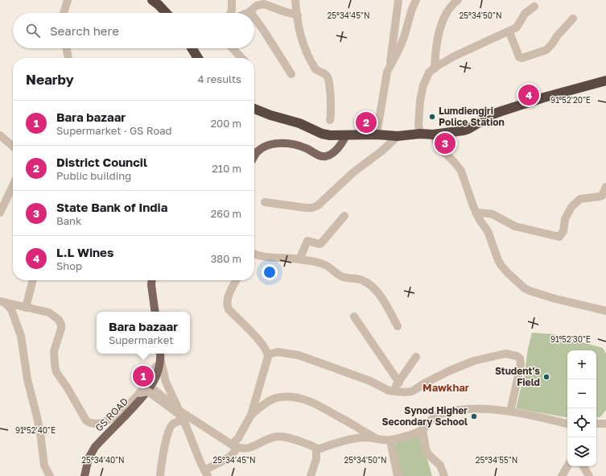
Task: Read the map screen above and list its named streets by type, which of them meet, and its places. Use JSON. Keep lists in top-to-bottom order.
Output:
{
  "streets": {
    "main road": ["GS ROAD"]
  },
  "districts": ["Mawkhar"],
  "places": ["Lumdiengjri Police Station", "Student's Field", "Synod Higher Secondary School"],
  "page": {
    "search": "Search here",
    "heading": ["Nearby", "4 results"],
    "pins": [
      "4",
      "2",
      "3",
      "1"
    ],
    "list": [
      {
        "mark": "1",
        "name": "Bara bazaar",
        "note": "Supermarket · GS Road",
        "value": "200 m"
      },
      {
        "mark": "2",
        "name": "District Council",
        "note": "Public building",
        "value": "210 m"
      },
      {
        "mark": "3",
        "name": "State Bank of India",
        "note": "Bank",
        "value": "260 m"
      },
      {
        "mark": "4",
        "name": "L.L Wines",
        "note": "Shop",
        "value": "380 m"
      }
    ],
    "popup": ["Bara bazaar", "Supermarket"],
    "map_buttons": ["+", "−"]
  },
  "coordinates": [
    "25°34'45\"N",
    "25°34'50\"N",
    "91°52'20\"E",
    "91°52'30\"E",
    "91°52'40\"E",
    "25°34'40\"N",
    "25°34'55\"N"
  ]
}
